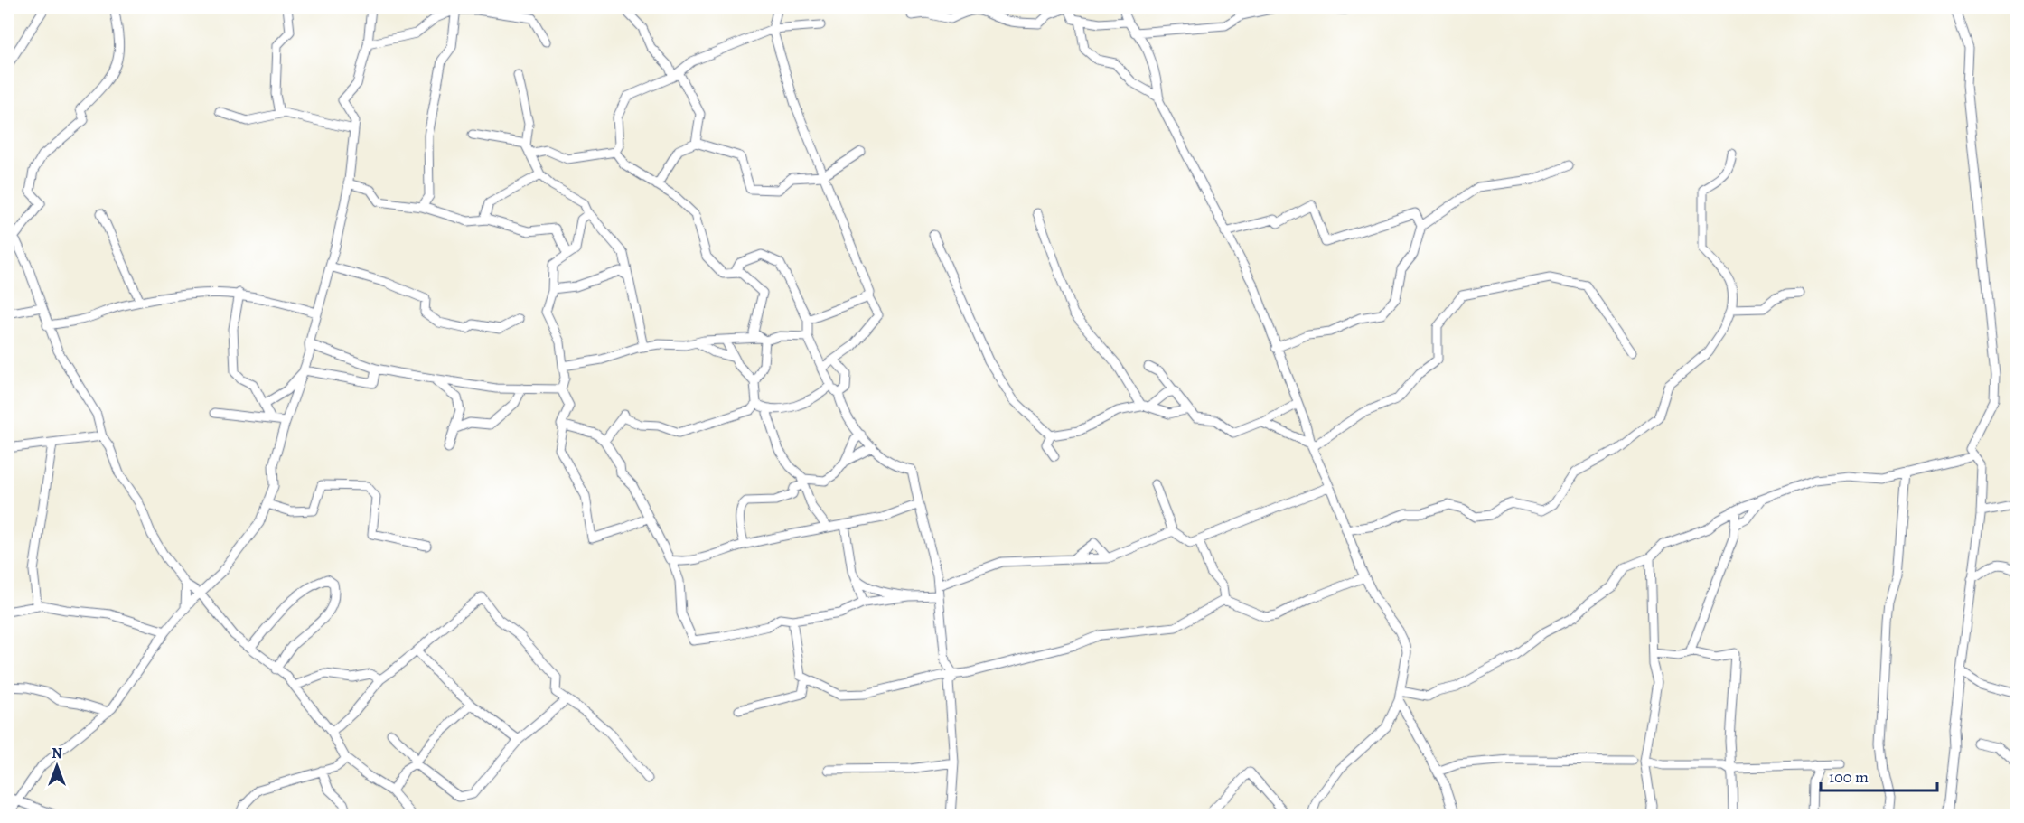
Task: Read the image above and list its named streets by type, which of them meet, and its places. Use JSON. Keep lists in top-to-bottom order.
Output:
{
  "scale_bar": "100 m",
  "north": "top"
}
